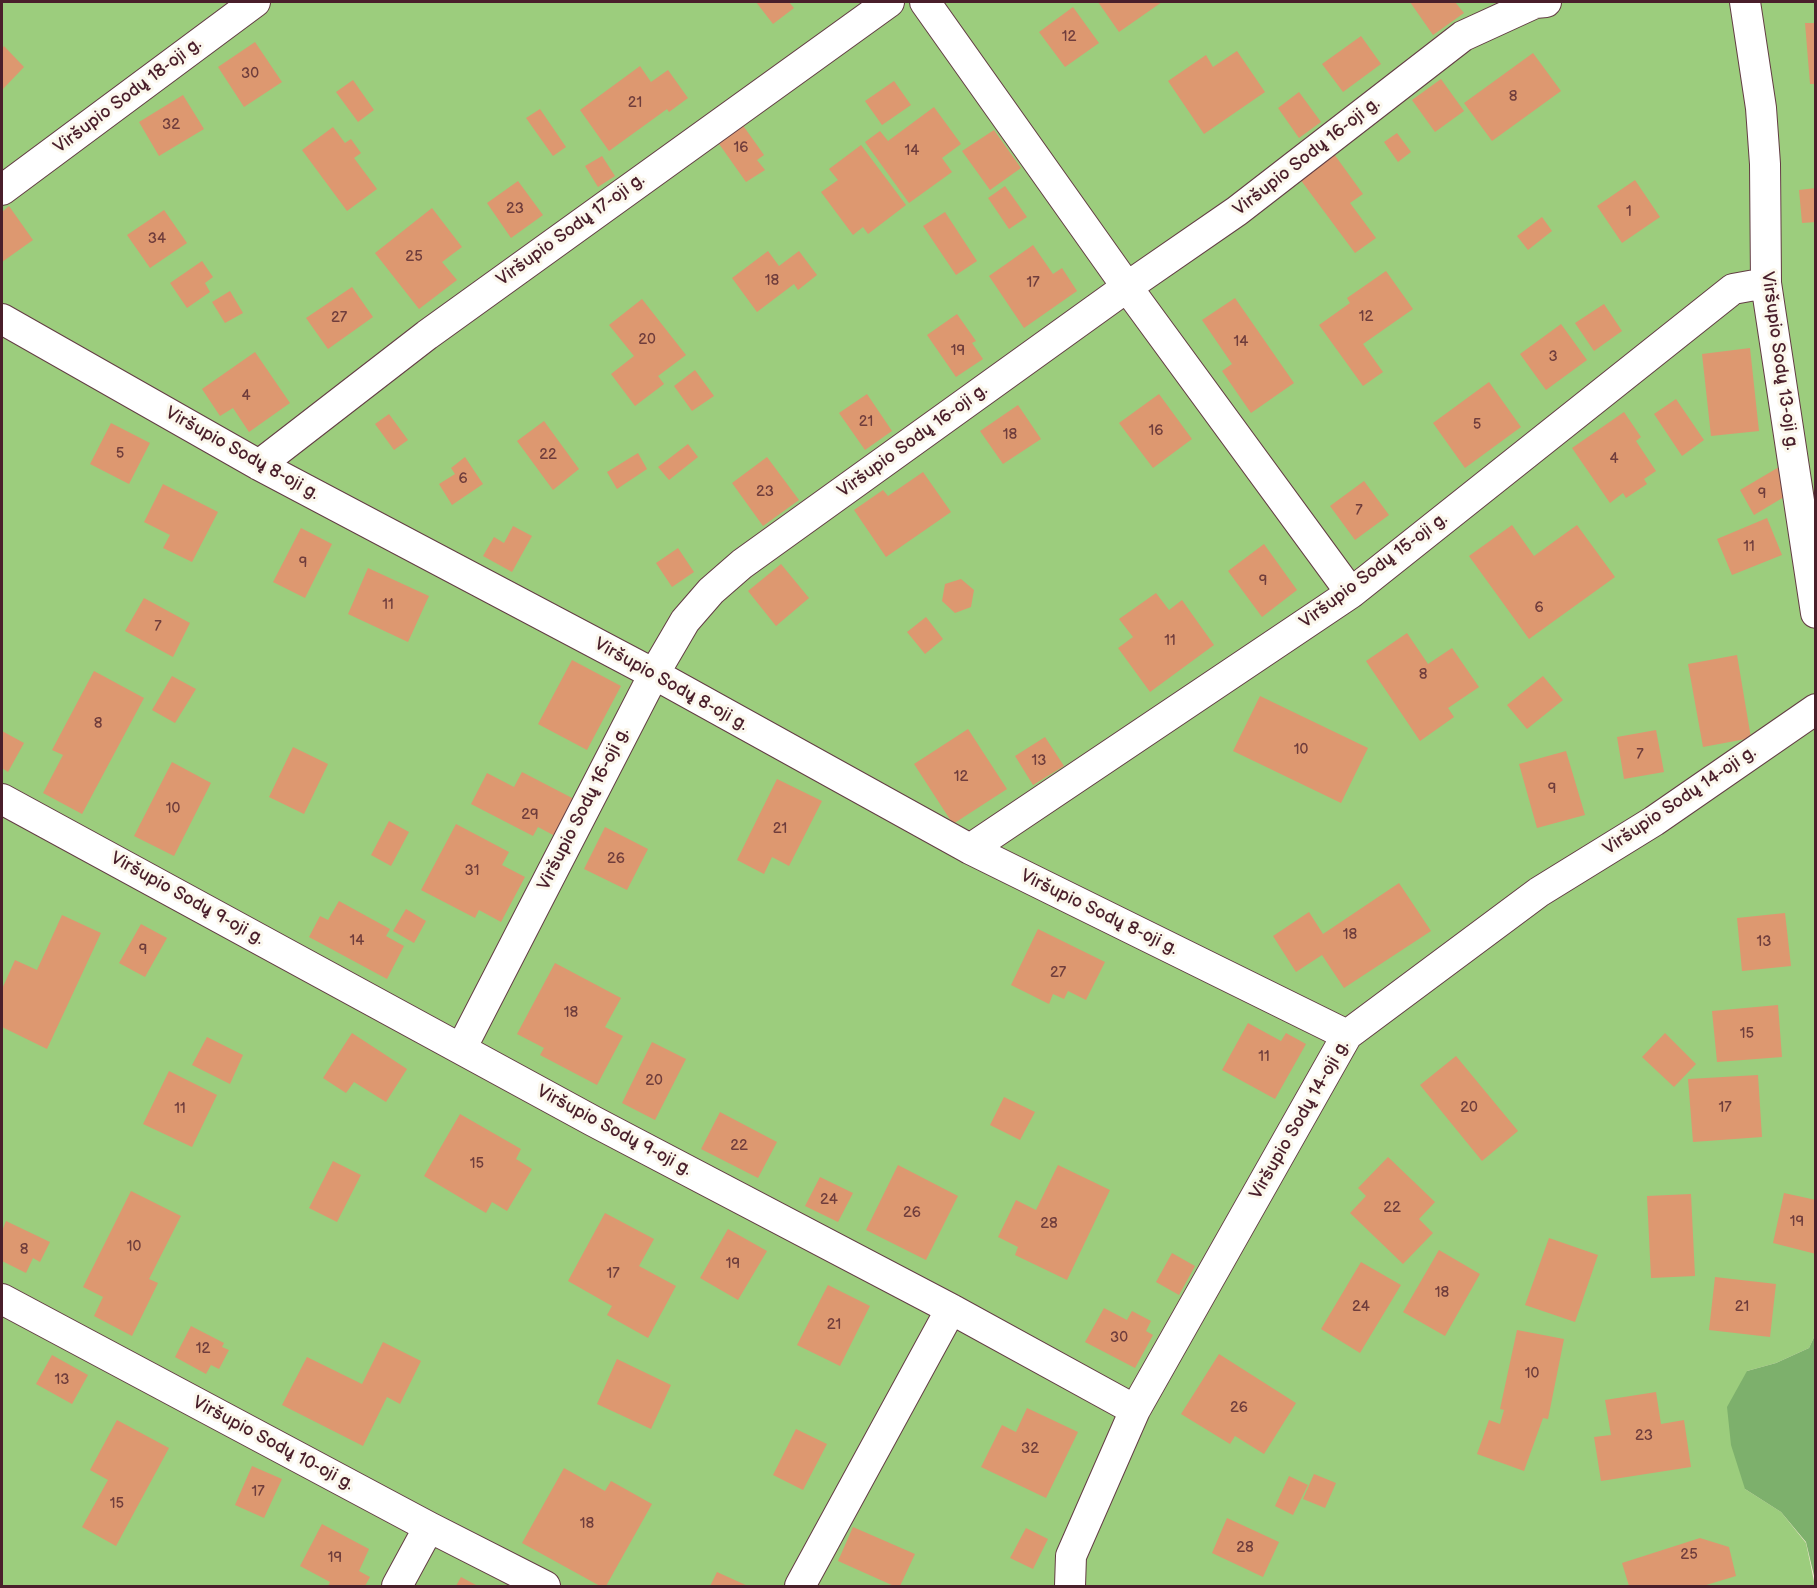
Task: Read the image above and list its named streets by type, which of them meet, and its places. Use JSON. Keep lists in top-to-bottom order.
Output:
{
  "streets": {
    "street": [
      "Viršupio Sodų 18-oji g.",
      "Viršupio Sodų 16-oji g.",
      "Viršupio Sodų 17-oji g.",
      "Viršupio Sodų 13-oji g.",
      "Viršupio Sodų 8-oji g.",
      "Viršupio Sodų 15-oji g.",
      "Viršupio Sodų 14-oji g.",
      "Viršupio Sodų 9-oji g.",
      "Viršupio Sodų 10-oji g."
    ]
  },
  "crossings": [
    ["Viršupio Sodų 16-oji g.", "Viršupio Sodų 8-oji g."],
    ["Viršupio Sodų 16-oji g.", "Viršupio Sodų 9-oji g."],
    ["Viršupio Sodų 17-oji g.", "Viršupio Sodų 8-oji g."],
    ["Viršupio Sodų 13-oji g.", "Viršupio Sodų 15-oji g."],
    ["Viršupio Sodų 8-oji g.", "Viršupio Sodų 15-oji g."],
    ["Viršupio Sodų 8-oji g.", "Viršupio Sodų 14-oji g."],
    ["Viršupio Sodų 14-oji g.", "Viršupio Sodų 9-oji g."]
  ],
  "house_numbers": [
    "12",
    "30",
    "8",
    "21",
    "32",
    "16",
    "14",
    "23",
    "1",
    "34",
    "25",
    "18",
    "17",
    "12",
    "27",
    "20",
    "14",
    "19",
    "3",
    "4",
    "21",
    "5",
    "16",
    "18",
    "5",
    "22",
    "4",
    "6",
    "23",
    "9",
    "7",
    "11",
    "9",
    "9",
    "11",
    "6",
    "7",
    "11",
    "8",
    "8",
    "10",
    "7",
    "13",
    "12",
    "9",
    "10",
    "29",
    "21",
    "26",
    "31",
    "18",
    "14",
    "13",
    "9",
    "27",
    "18",
    "15",
    "11",
    "20",
    "20",
    "17",
    "11",
    "22",
    "15",
    "24",
    "22",
    "26",
    "19",
    "28",
    "10",
    "8",
    "19",
    "17",
    "18",
    "24",
    "21",
    "21",
    "30",
    "12",
    "10",
    "13",
    "26",
    "23",
    "32",
    "17",
    "15",
    "18",
    "28",
    "25",
    "19"
  ]
}
